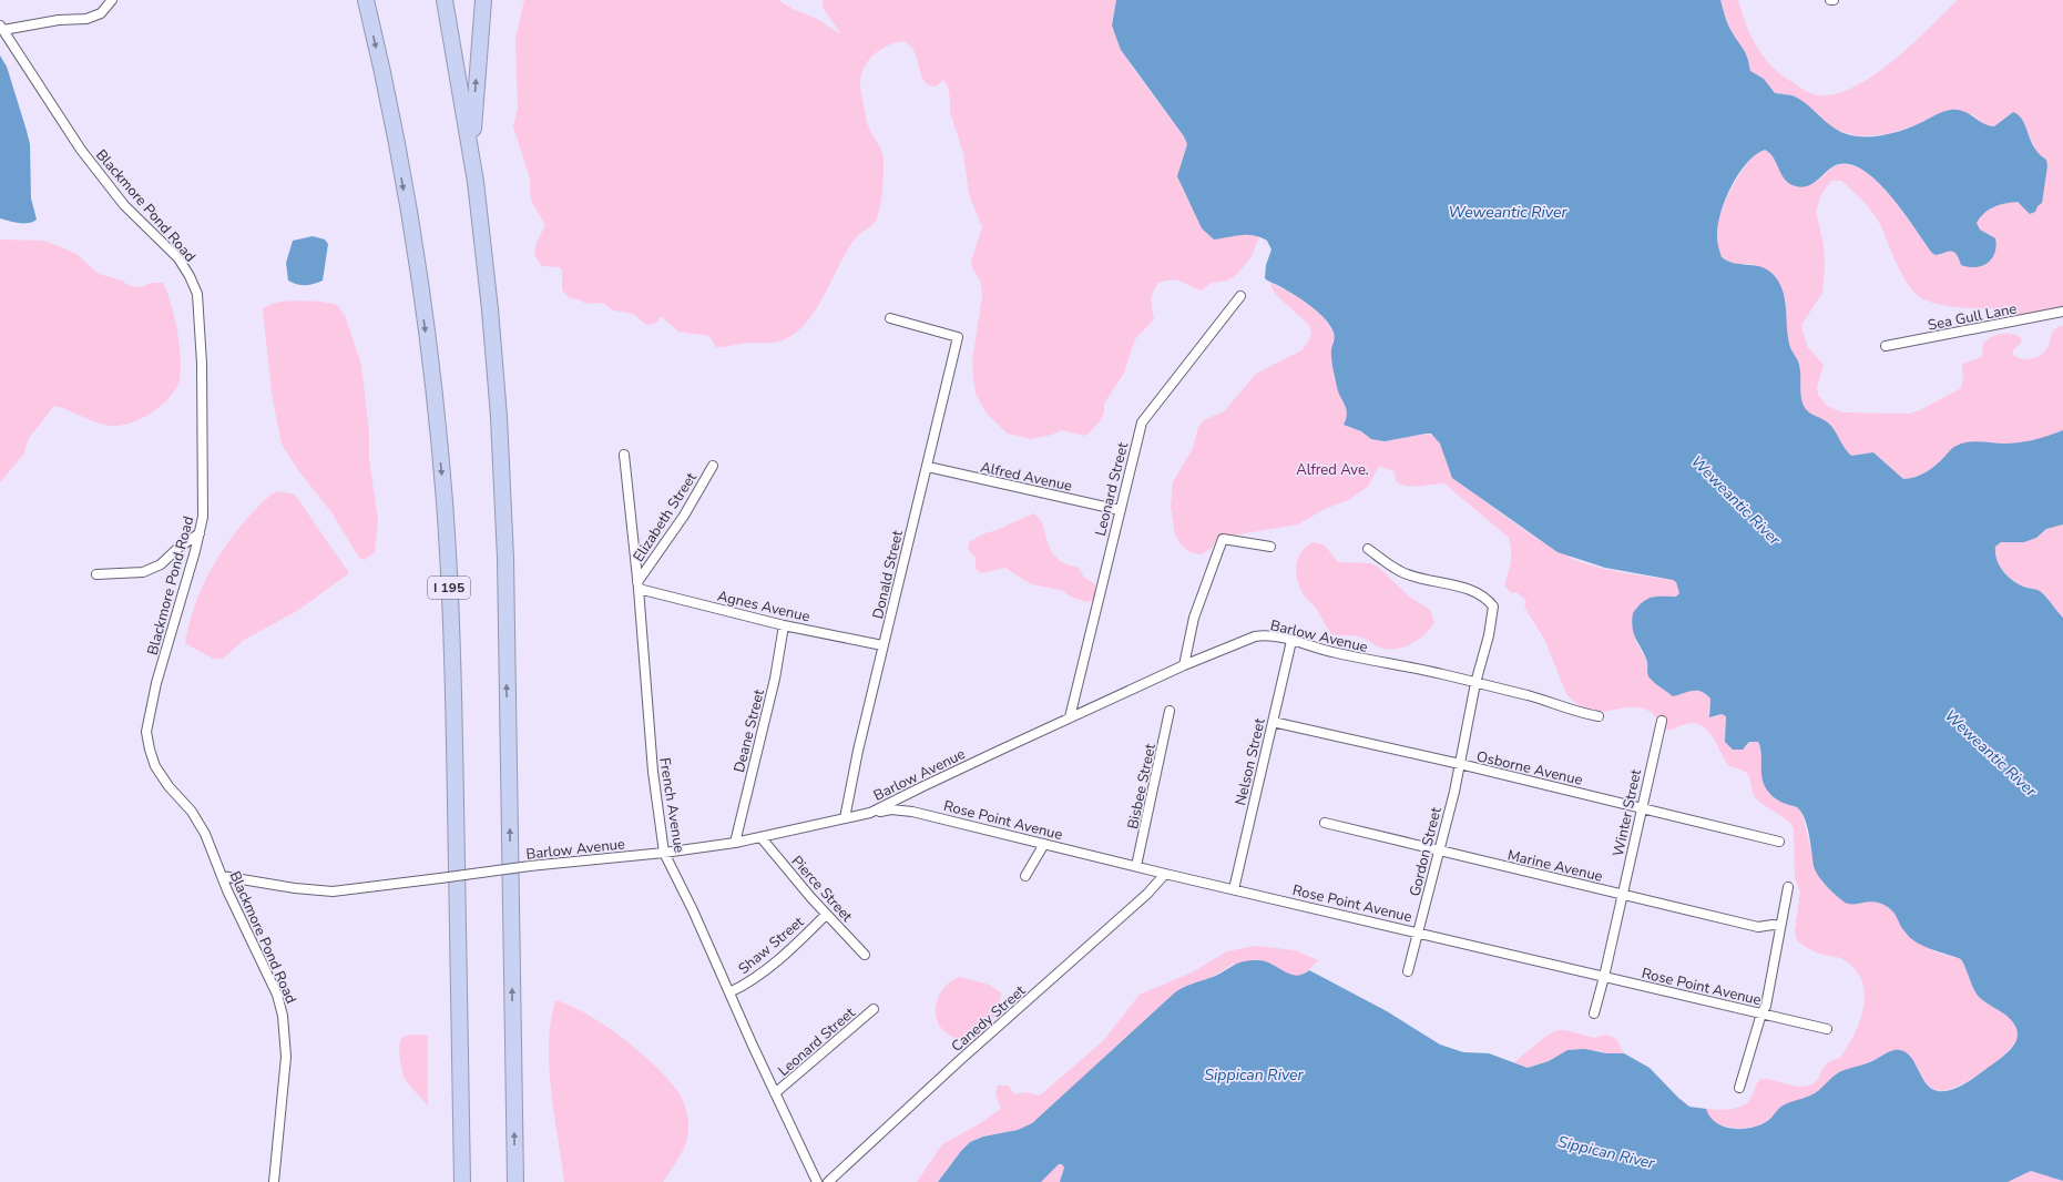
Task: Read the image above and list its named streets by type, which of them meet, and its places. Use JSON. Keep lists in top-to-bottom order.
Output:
{
  "streets": {
    "highway": ["I 195"],
    "street": [
      "Blackmore Pond Road",
      "Sea Gull Lane",
      "Alfred Avenue",
      "Leonard Street",
      "Elizabeth Street",
      "Donald Street",
      "Agnes Avenue",
      "Barlow Avenue",
      "Deane Street",
      "Nelson Street",
      "Osborne Avenue",
      "Bisbee Street",
      "French Avenue",
      "Winter Street",
      "Rose Point Avenue",
      "Gordon Street",
      "Marine Avenue",
      "Pierce Street",
      "Shaw Street",
      "Canedy Street"
    ]
  },
  "crossings": [
    ["Blackmore Pond Road", "Barlow Avenue"],
    ["Alfred Avenue", "Leonard Street"],
    ["Alfred Avenue", "Donald Street"],
    ["Leonard Street", "Barlow Avenue"],
    ["Leonard Street", "French Avenue"],
    ["Elizabeth Street", "Agnes Avenue"],
    ["Elizabeth Street", "French Avenue"],
    ["Donald Street", "Agnes Avenue"],
    ["Donald Street", "Barlow Avenue"],
    ["Agnes Avenue", "Deane Street"],
    ["Agnes Avenue", "French Avenue"],
    ["Barlow Avenue", "Deane Street"],
    ["Barlow Avenue", "Nelson Street"],
    ["Barlow Avenue", "French Avenue"],
    ["Barlow Avenue", "Rose Point Avenue"],
    ["Barlow Avenue", "Gordon Street"],
    ["Barlow Avenue", "Pierce Street"],
    ["Nelson Street", "Osborne Avenue"],
    ["Nelson Street", "Rose Point Avenue"],
    ["Osborne Avenue", "Winter Street"],
    ["Osborne Avenue", "Gordon Street"],
    ["Bisbee Street", "Rose Point Avenue"],
    ["French Avenue", "Shaw Street"],
    ["Winter Street", "Rose Point Avenue"],
    ["Winter Street", "Marine Avenue"],
    ["Rose Point Avenue", "Gordon Street"],
    ["Rose Point Avenue", "Canedy Street"],
    ["Gordon Street", "Marine Avenue"],
    ["Pierce Street", "Shaw Street"]
  ],
  "water": ["Weweantic River", "Sippican River"],
  "parks": ["Alfred Ave."]
}
